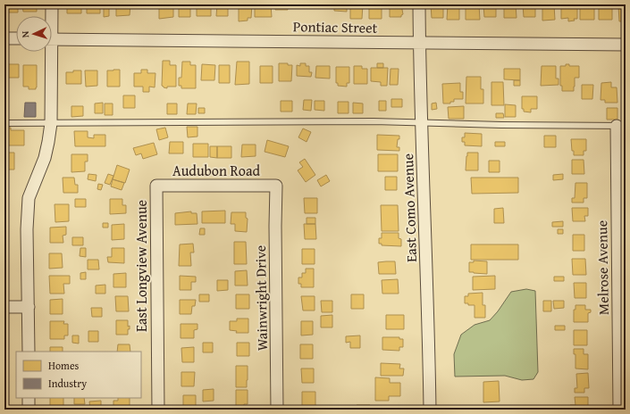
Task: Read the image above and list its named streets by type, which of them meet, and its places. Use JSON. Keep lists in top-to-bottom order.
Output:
{
  "streets": {
    "street": [
      "Pontiac Street",
      "Audubon Road",
      "East Como Avenue",
      "East Longview Avenue",
      "Melrose Avenue",
      "Wainwright Drive"
    ]
  },
  "crossings": [
    ["Pontiac Street", "East Como Avenue"],
    ["Audubon Road", "East Longview Avenue"],
    ["Audubon Road", "Wainwright Drive"]
  ],
  "legend": ["Homes", "Industry"],
  "north": "left"
}
